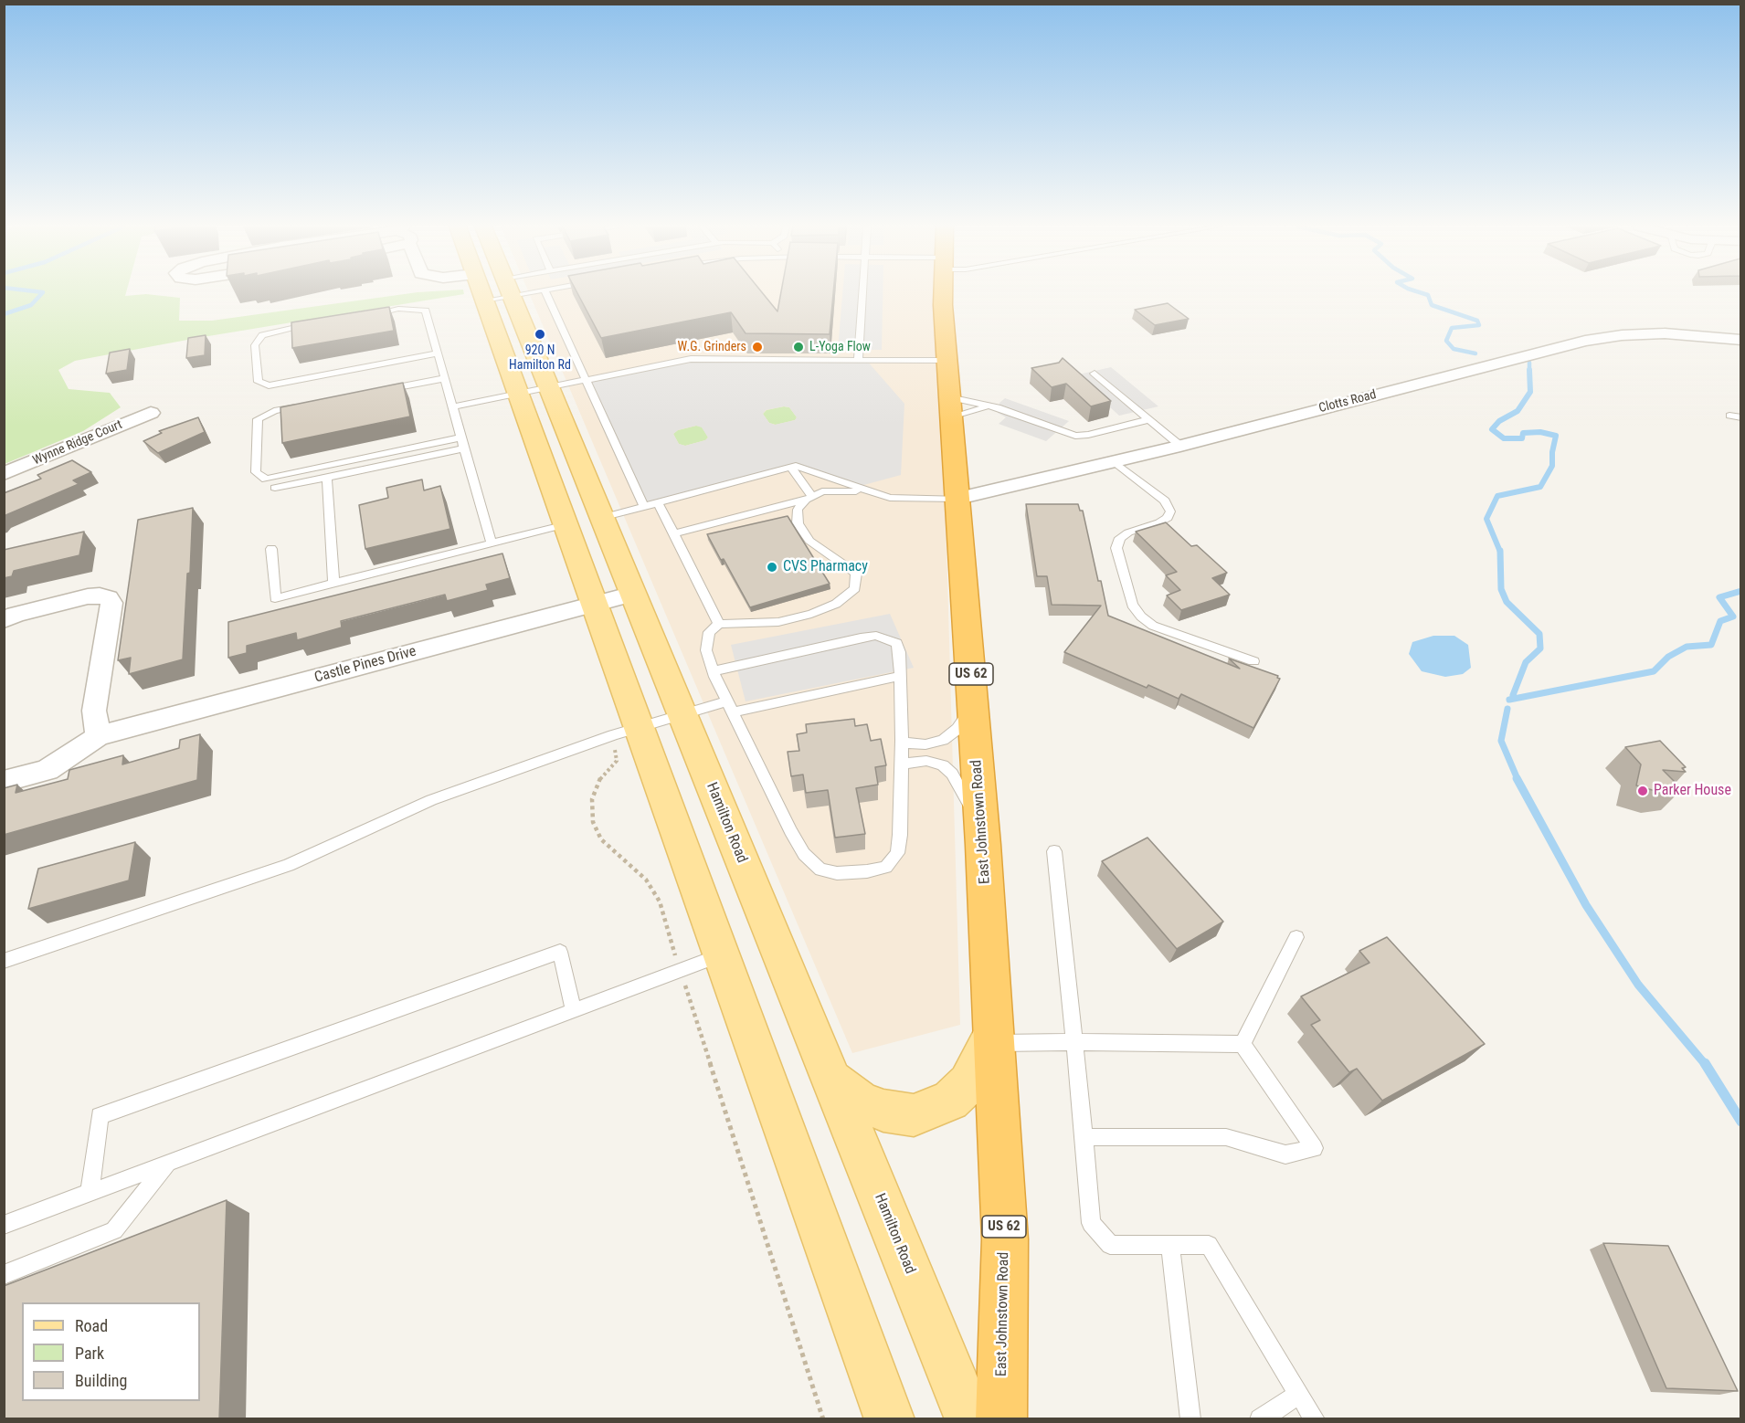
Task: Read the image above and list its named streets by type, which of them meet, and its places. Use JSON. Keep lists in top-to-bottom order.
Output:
{
  "streets": {
    "highway": ["US 62", "East Johnstown Road"],
    "main road": ["Hamilton Road"],
    "street": ["Clotts Road", "Wynne Ridge Court", "Castle Pines Drive"]
  },
  "crossings": [
    ["Clotts Road", "East Johnstown Road"],
    ["Castle Pines Drive", "Hamilton Road"]
  ],
  "places": [
    "920 N Hamilton Rd",
    "W.G. Grinders",
    "L-Yoga Flow",
    "CVS Pharmacy",
    "Parker House"
  ],
  "legend": ["Road", "Park", "Building"]
}
